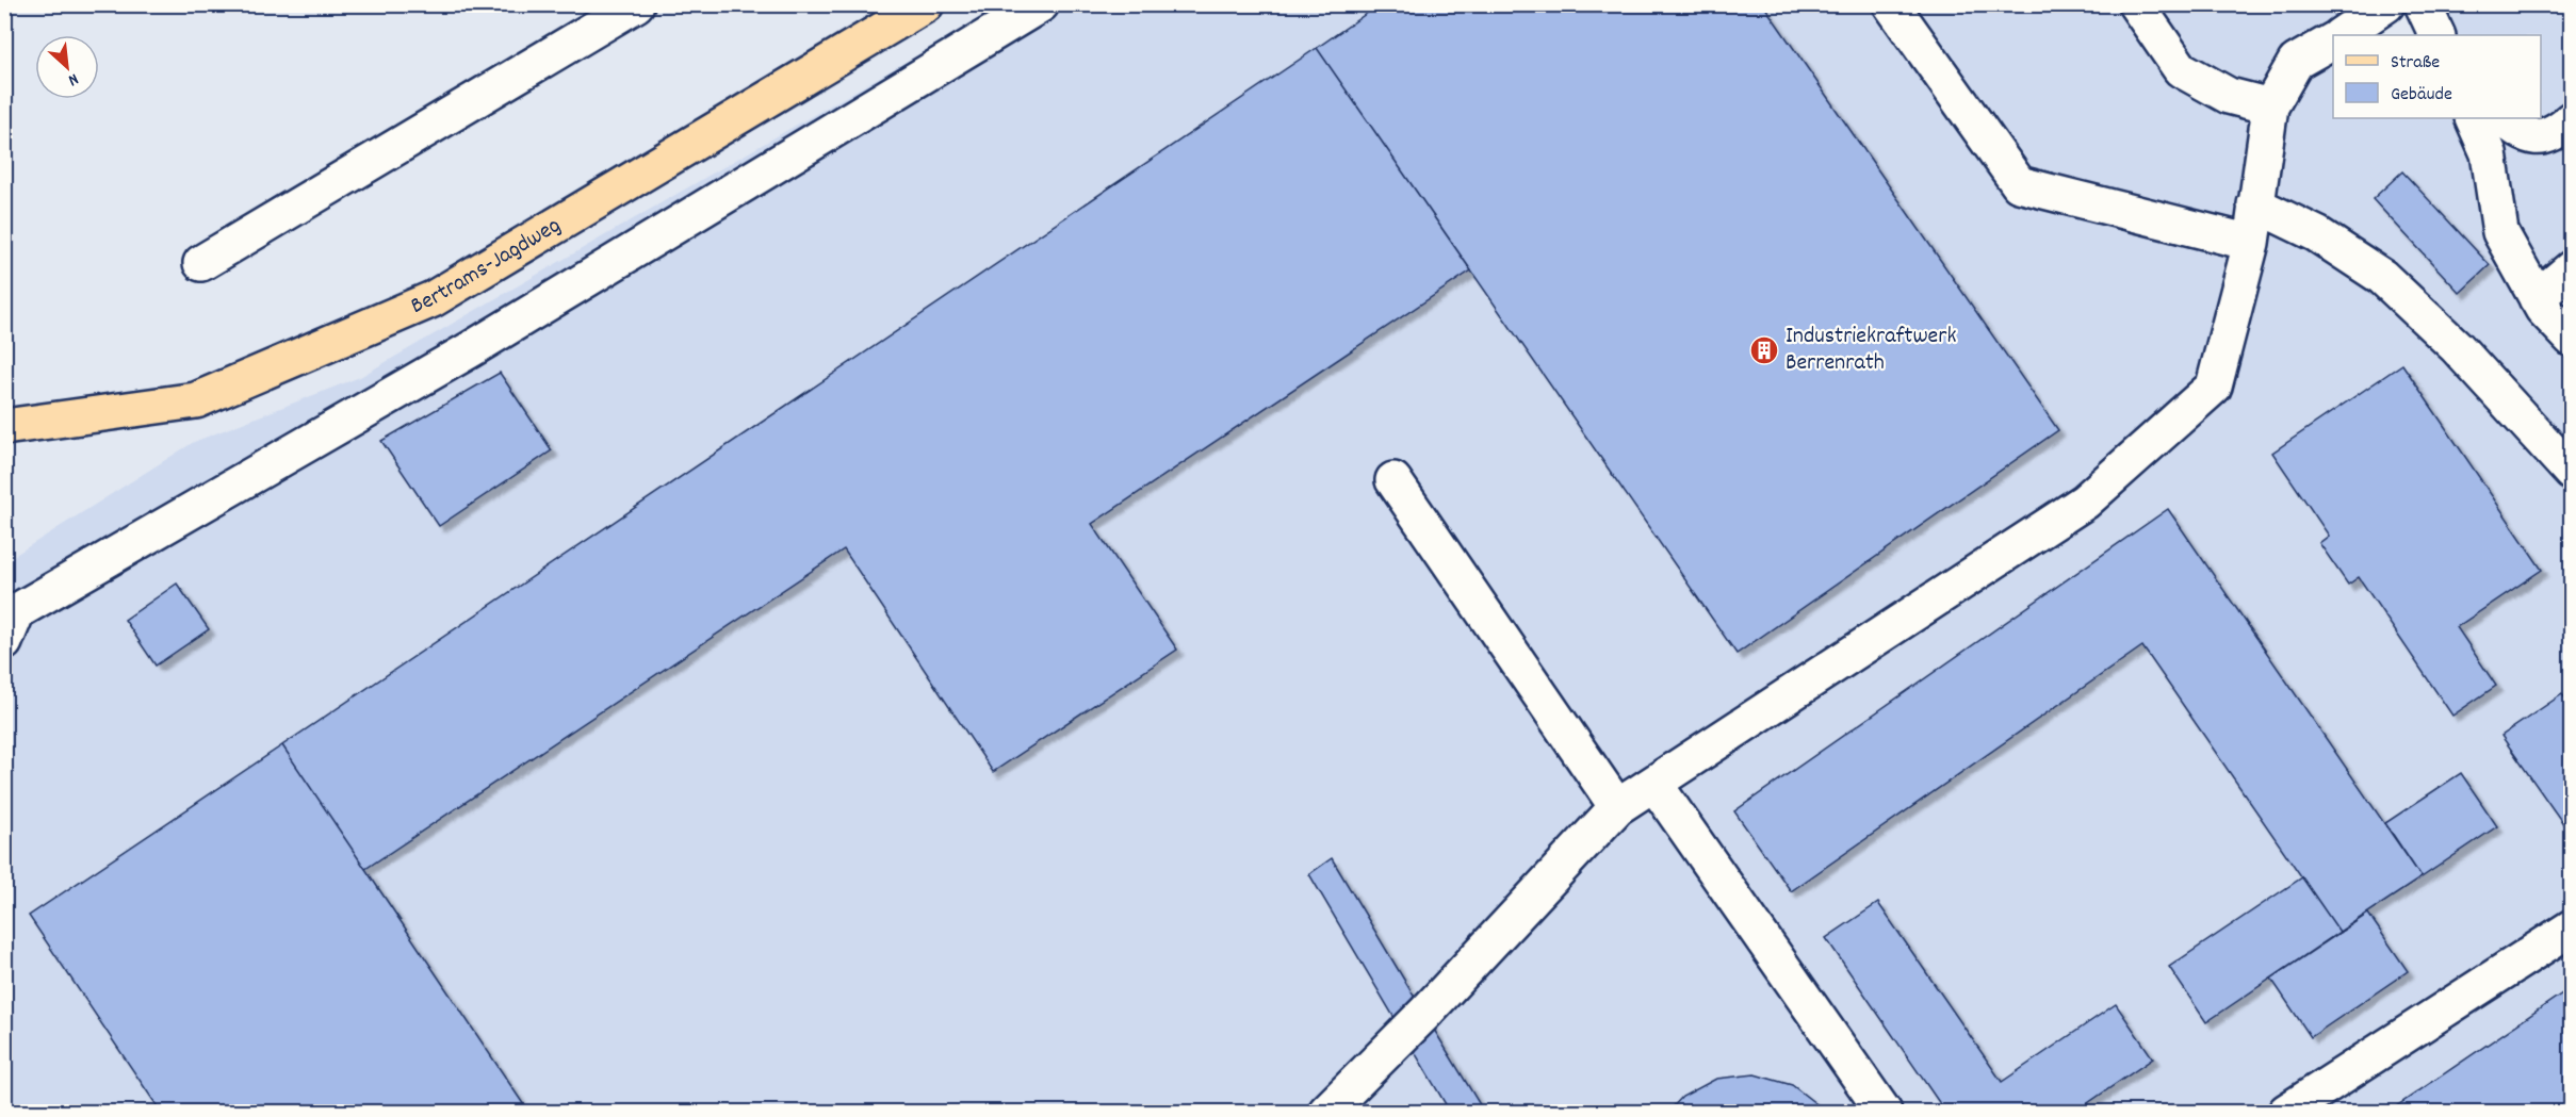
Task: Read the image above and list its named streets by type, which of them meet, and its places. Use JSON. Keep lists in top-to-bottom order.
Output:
{
  "streets": {
    "main road": ["Bertrams-Jagdweg"]
  },
  "places": {
    "building": ["Industriekraftwerk Berrenrath"]
  },
  "legend": ["Straße", "Gebäude"],
  "north": "bottom right"
}
